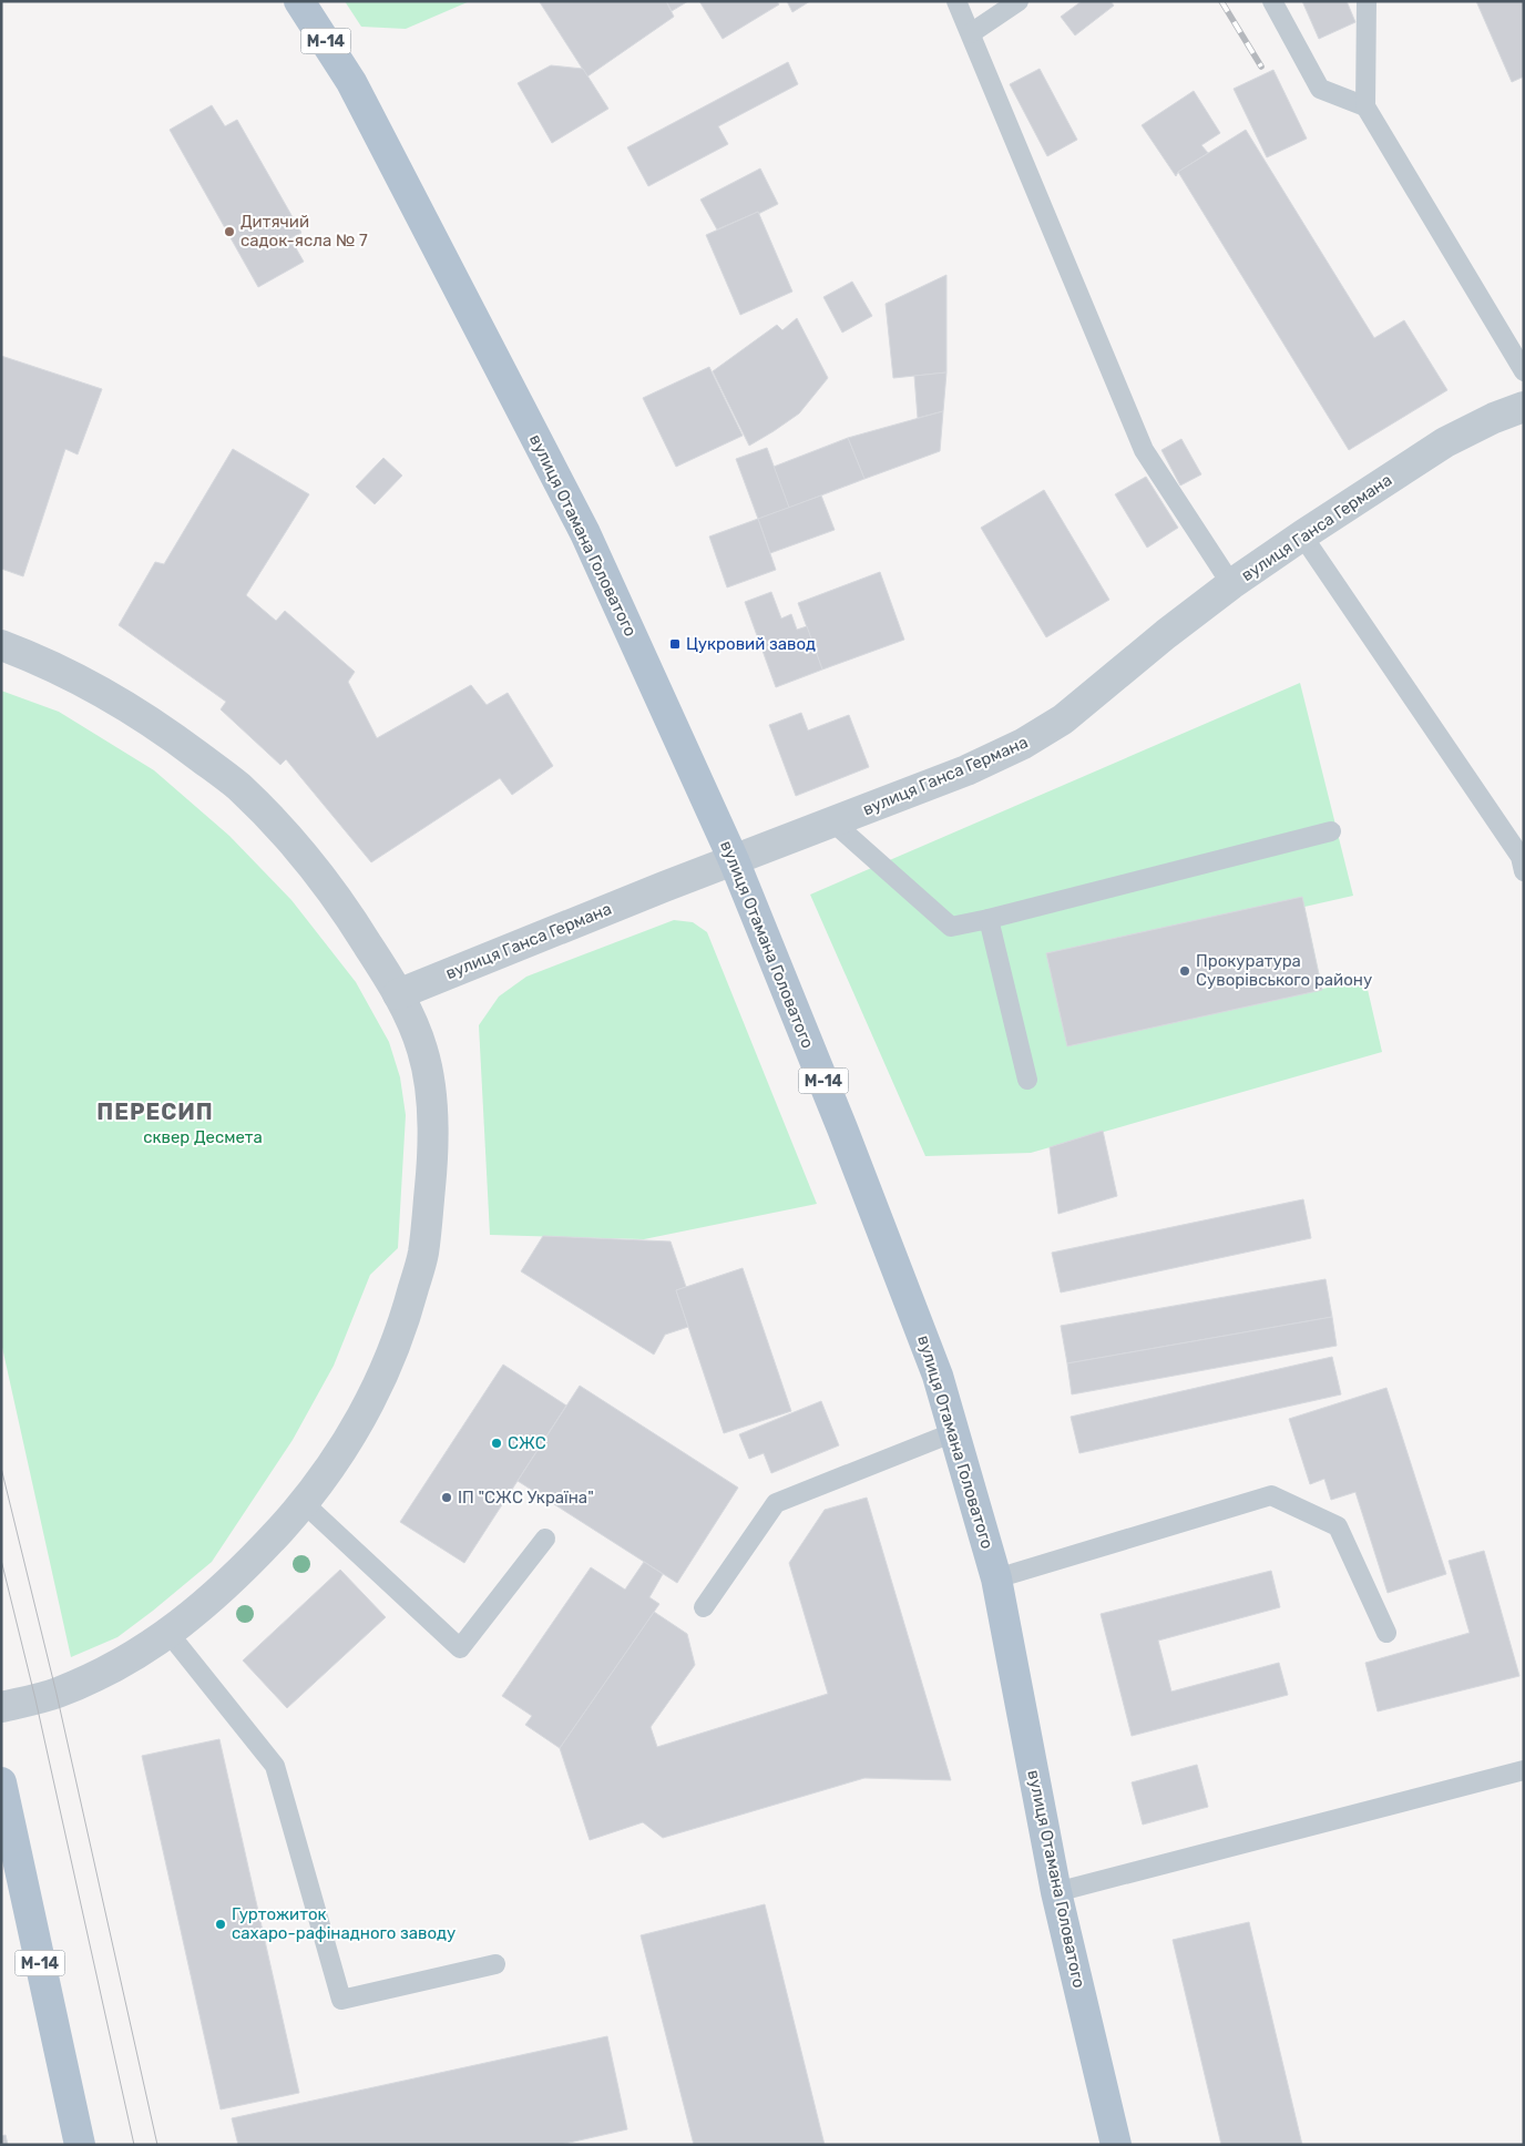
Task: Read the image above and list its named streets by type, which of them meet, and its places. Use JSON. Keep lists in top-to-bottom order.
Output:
{
  "streets": {
    "main road": ["М-14", "вулиця Отамана Головатого"],
    "street": ["вулиця Ганса Германа"]
  },
  "crossings": [
    ["вулиця Ганса Германа", "вулиця Отамана Головатого"]
  ],
  "districts": ["ПЕРЕСИП"],
  "parks": ["сквер Десмета"],
  "places": {
    "other": [
      "Дитячий садок-ясла № 7",
      "Прокуратура Суворівського району",
      "СЖС",
      "ІП \"СЖС Україна\"",
      "Гуртожиток сахаро-рафінадного заводу"
    ],
    "transit": ["Цукровий завод"]
  }
}
